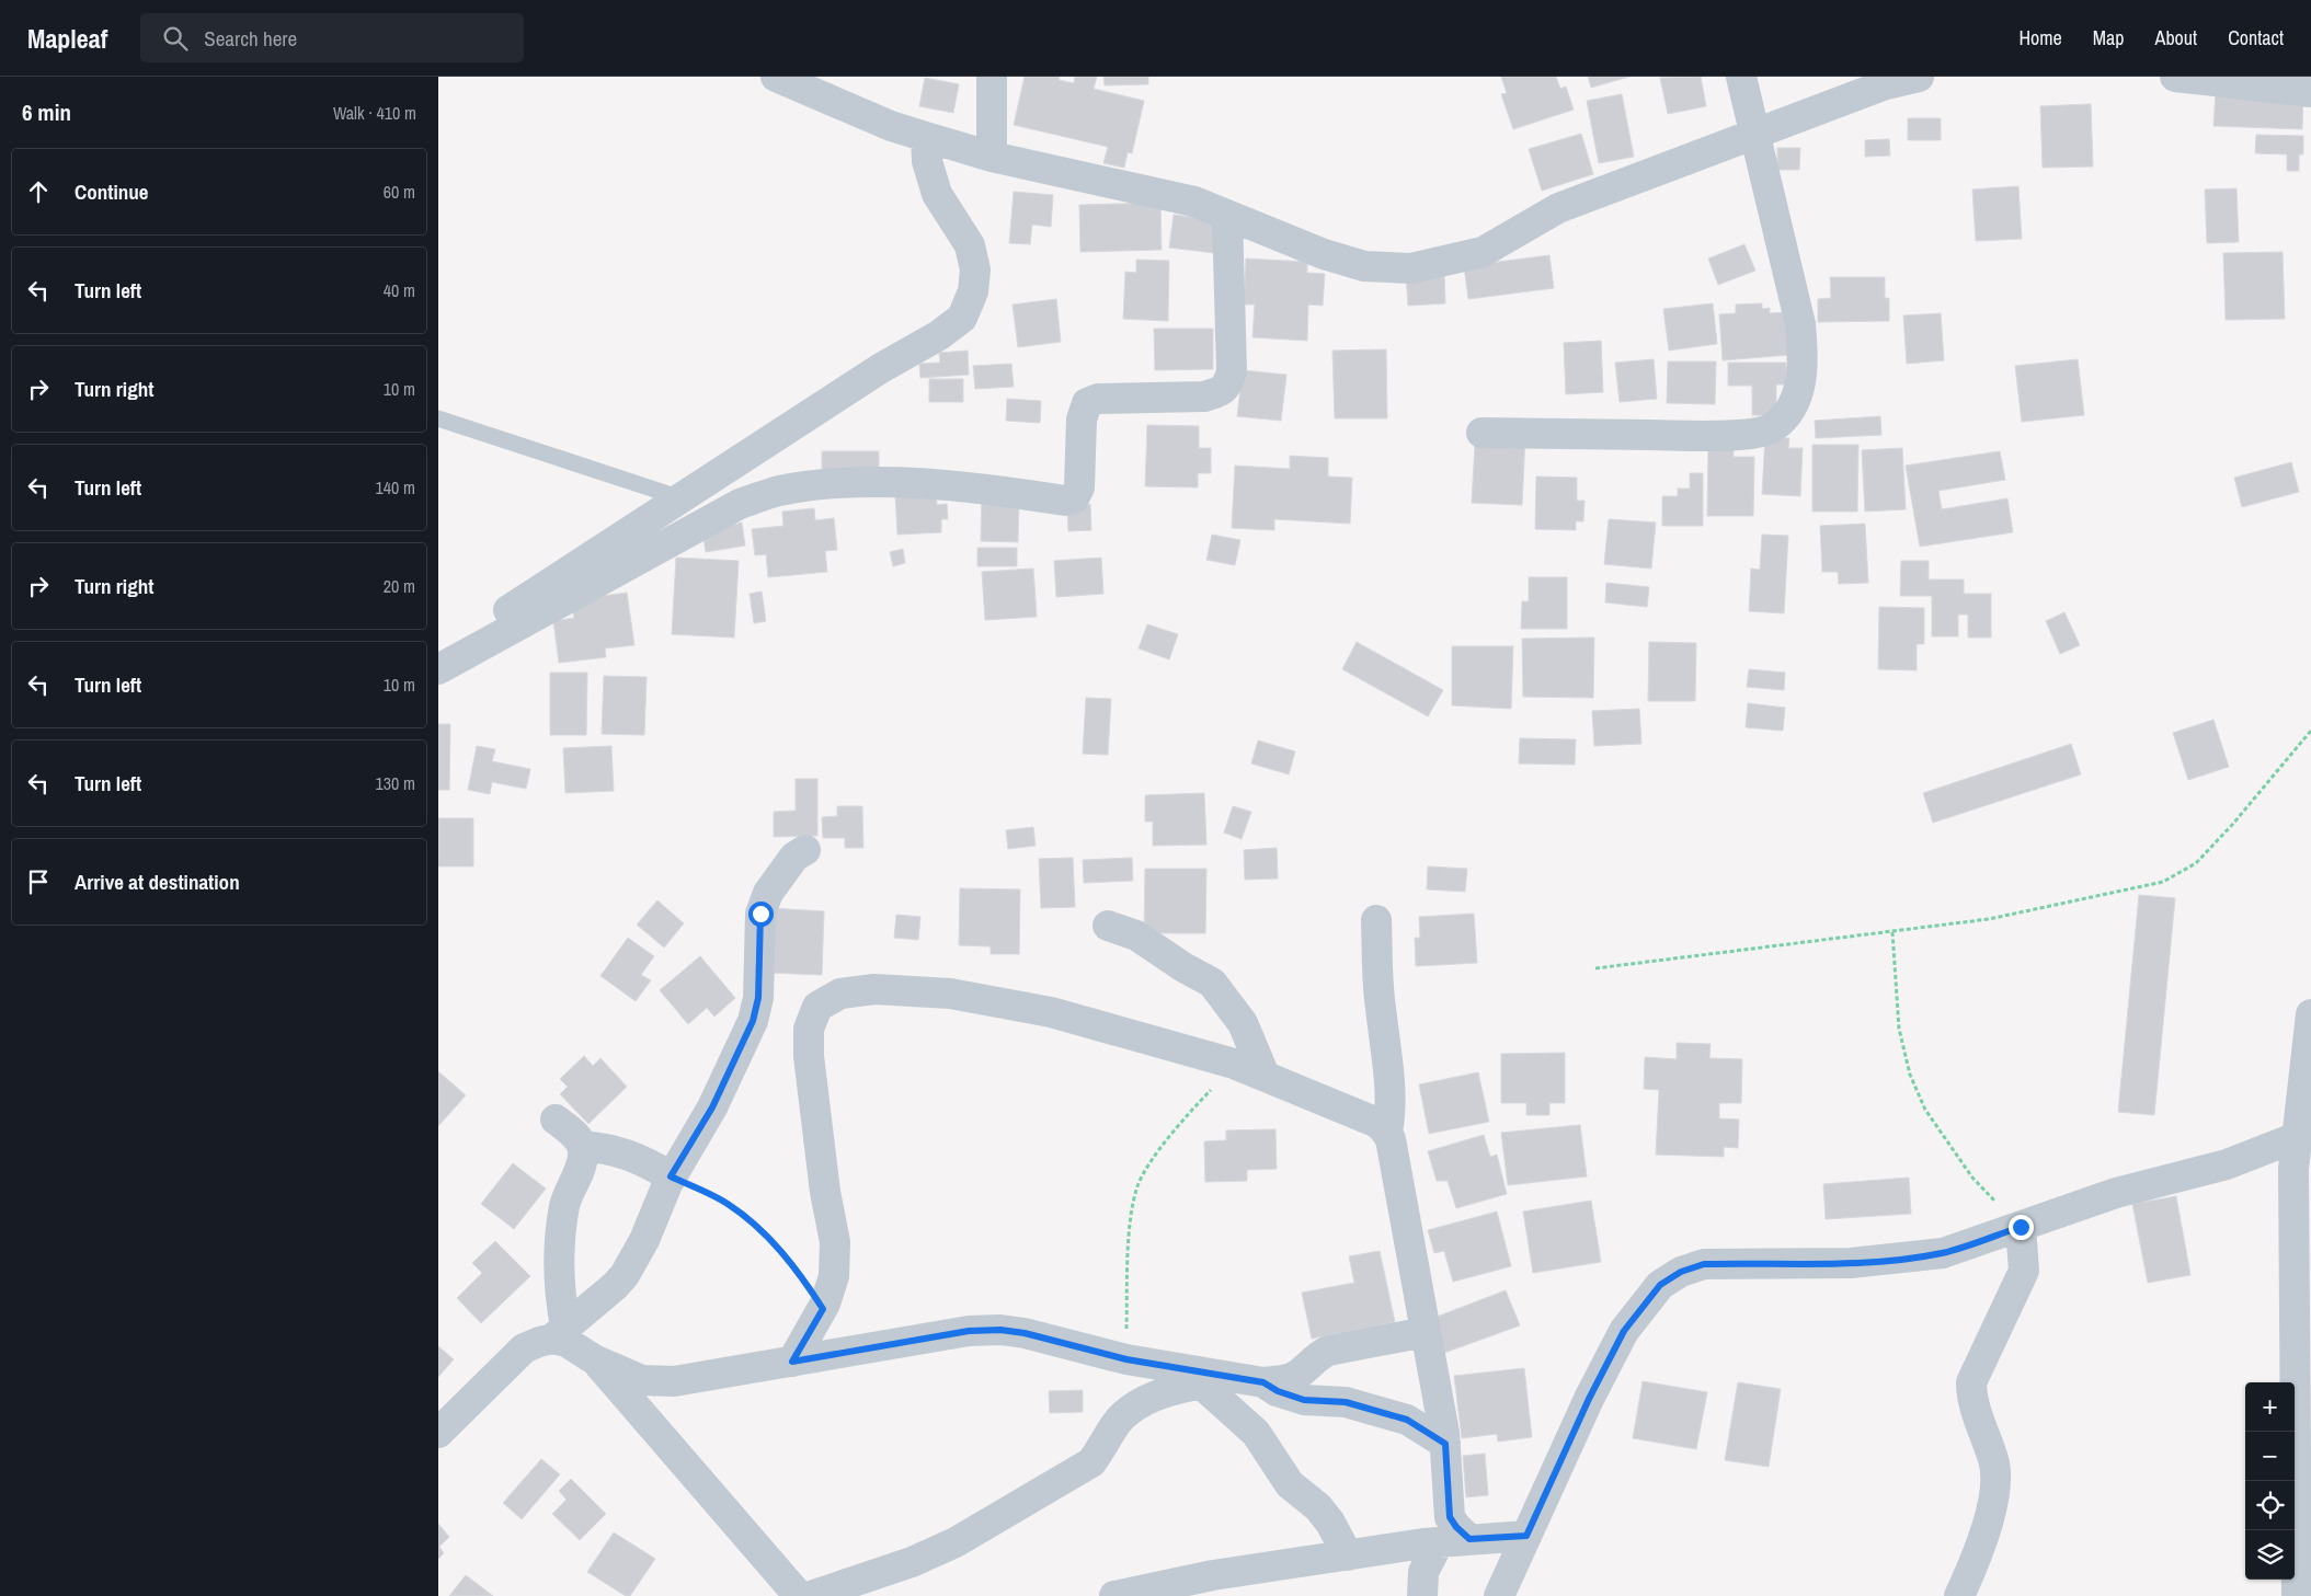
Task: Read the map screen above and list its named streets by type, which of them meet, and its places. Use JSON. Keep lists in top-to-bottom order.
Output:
{
  "page": {
    "header": "Mapleaf",
    "search": "Search here",
    "nav": [
      "Home",
      "Map",
      "About",
      "Contact"
    ],
    "heading": ["6 min", "Walk · 410 m"],
    "list": [
      ["Continue", "60 m"],
      ["Turn left", "40 m"],
      ["Turn right", "10 m"],
      ["Turn left", "140 m"],
      ["Turn right", "20 m"],
      ["Turn left", "10 m"],
      ["Turn left", "130 m"],
      "Arrive at destination"
    ],
    "map_buttons": ["+", "−"]
  }
}
